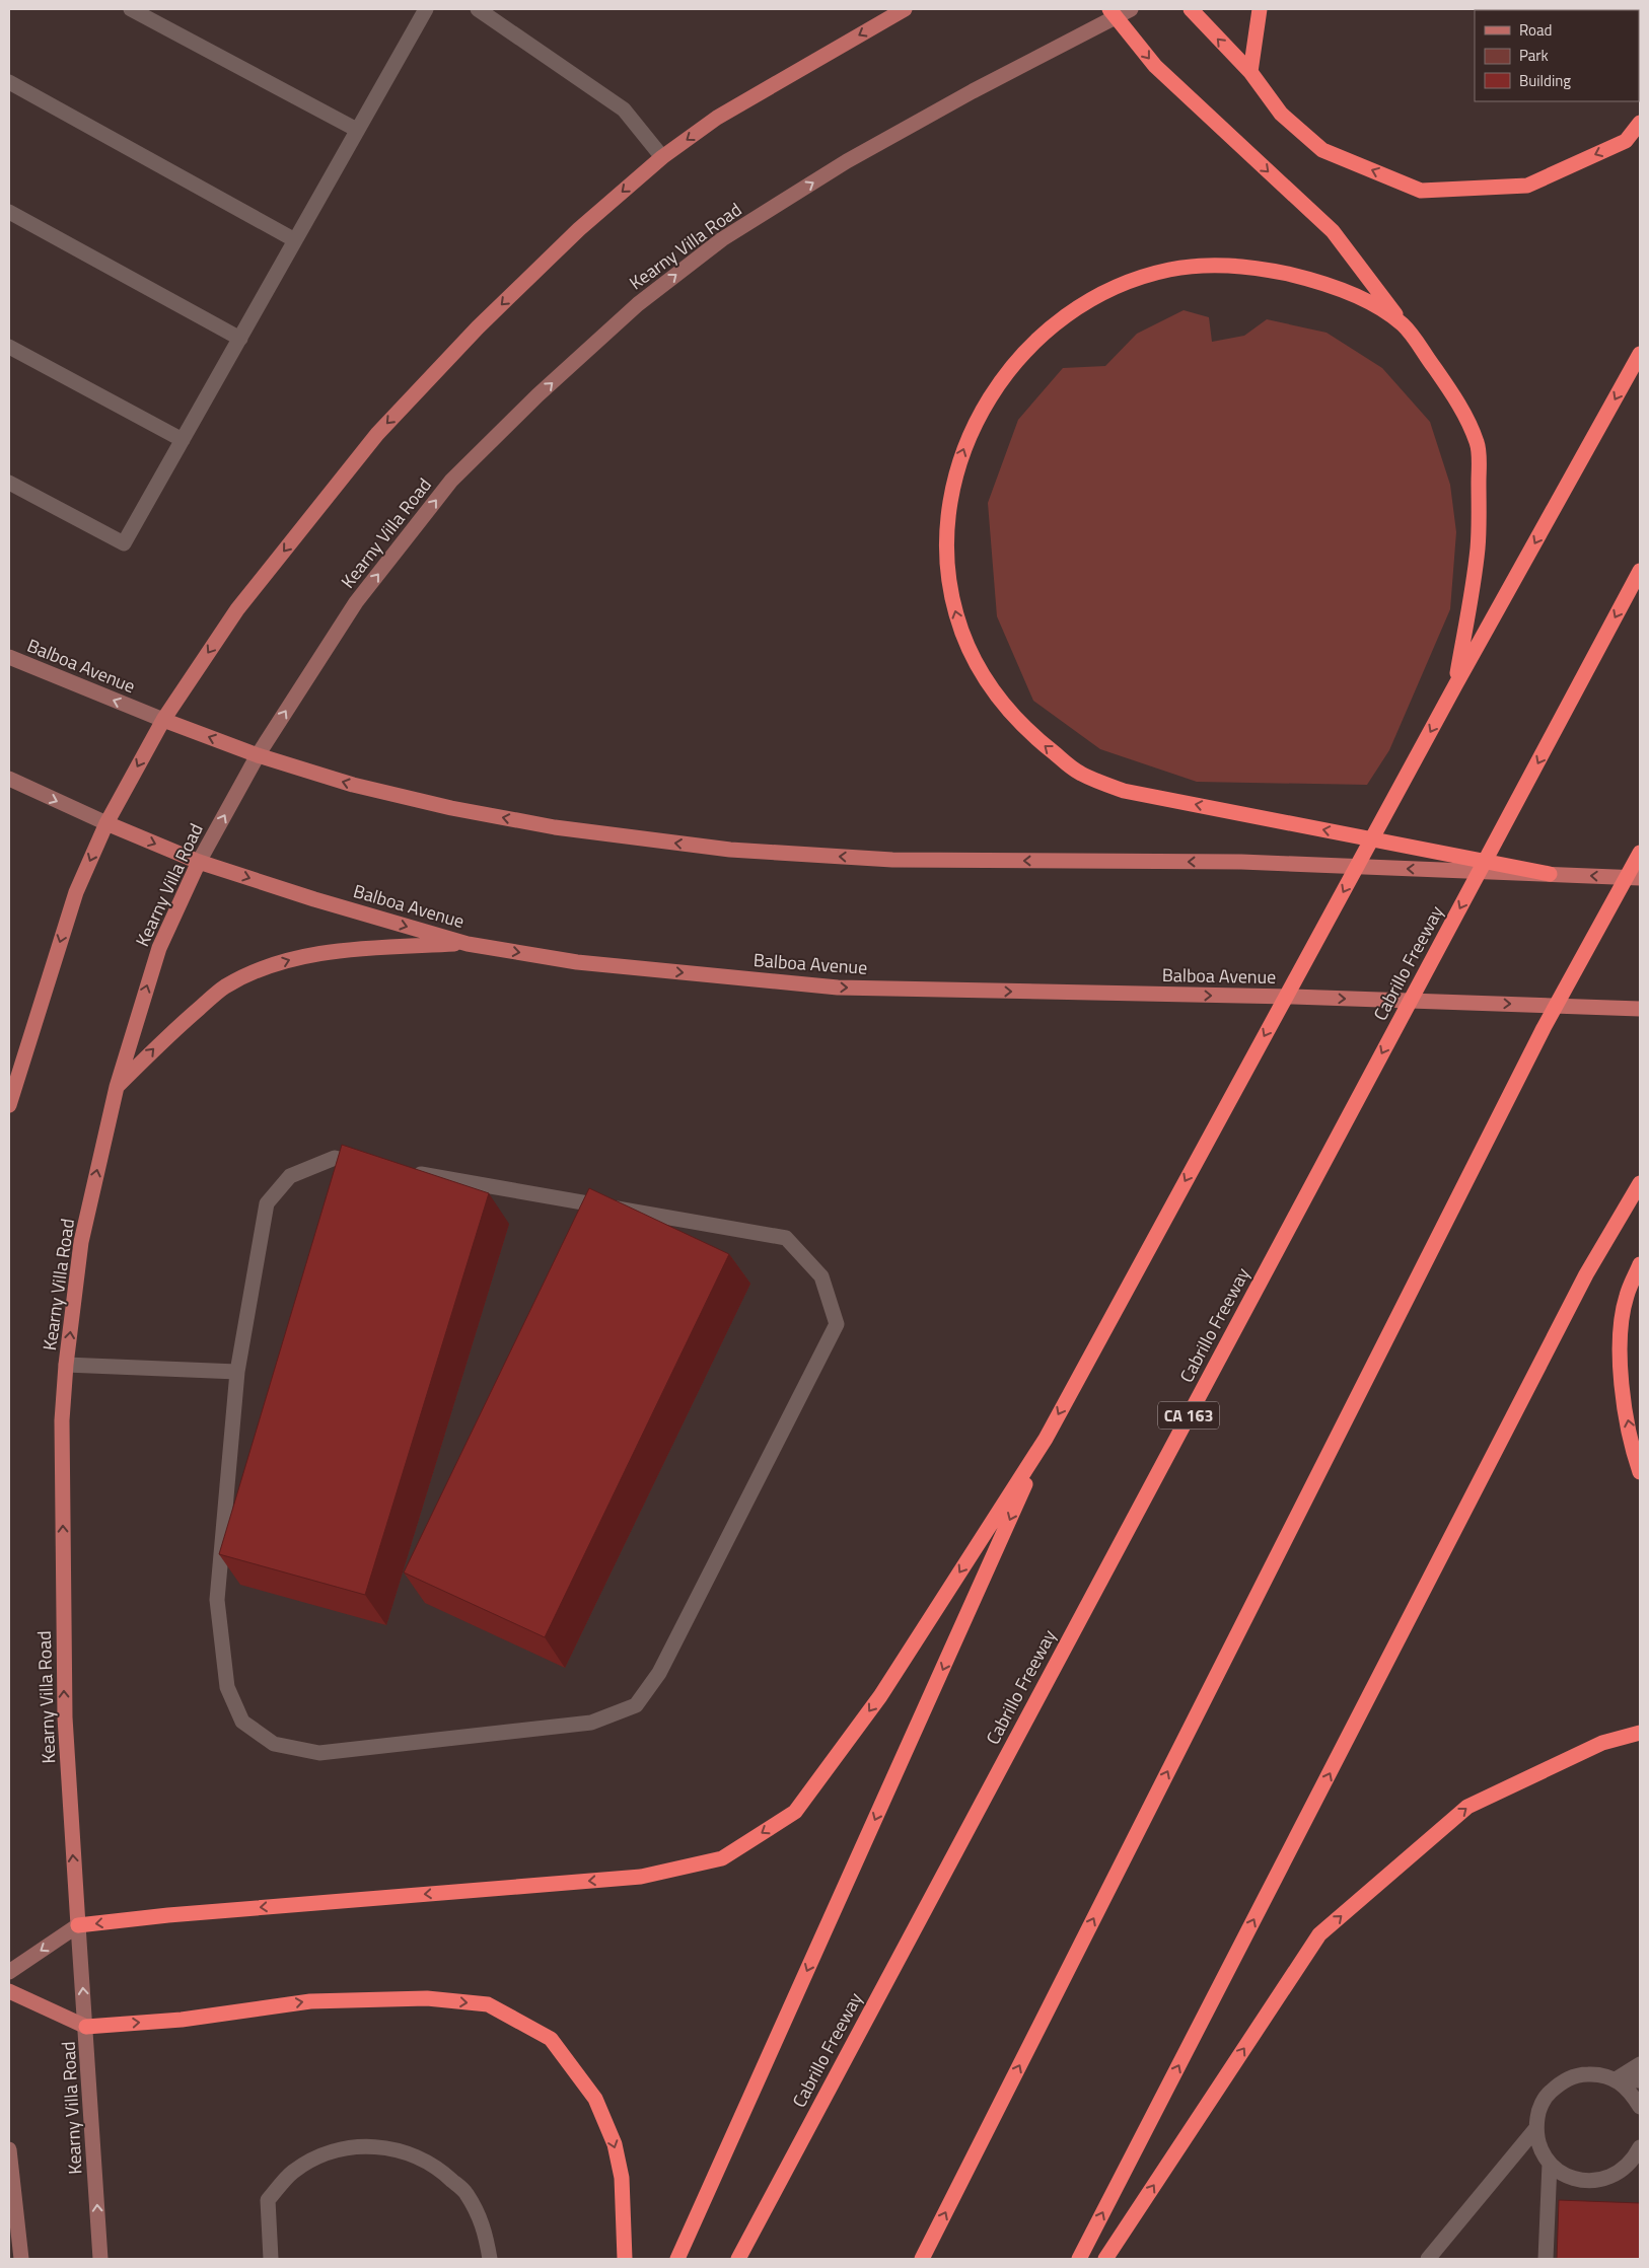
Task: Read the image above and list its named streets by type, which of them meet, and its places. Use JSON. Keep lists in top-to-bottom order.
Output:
{
  "streets": {
    "highway": ["Cabrillo Freeway", "CA 163"],
    "main road": ["Kearny Villa Road", "Balboa Avenue"]
  },
  "crossings": [
    ["Kearny Villa Road", "Balboa Avenue"]
  ],
  "legend": ["Road", "Park", "Building"]
}
